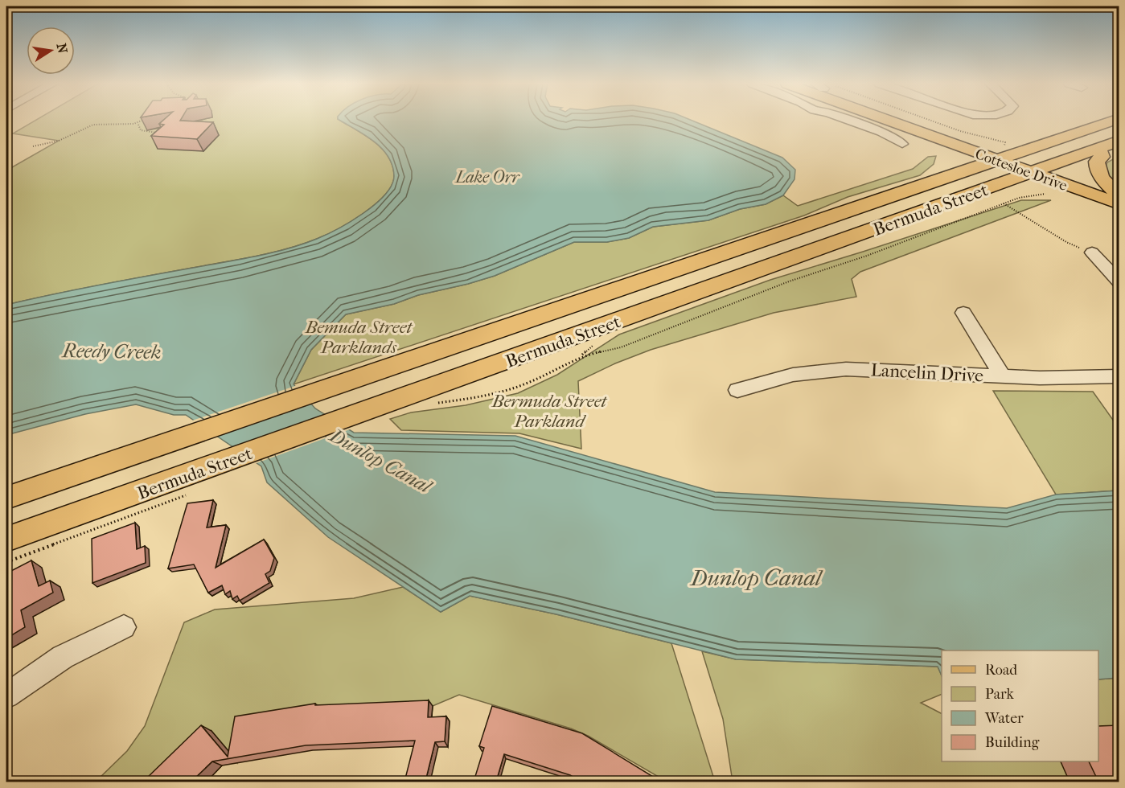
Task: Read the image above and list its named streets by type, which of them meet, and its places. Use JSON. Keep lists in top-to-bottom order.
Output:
{
  "streets": {
    "main road": ["Cottesloe Drive", "Bermuda Street"],
    "street": ["Lancelin Drive"]
  },
  "crossings": [
    ["Cottesloe Drive", "Bermuda Street"]
  ],
  "water": ["Lake Orr", "Reedy Creek", "Dunlop Canal"],
  "parks": ["Bemuda Street Parklands", "Bermuda Street Parkland"],
  "legend": [
    "Road",
    "Park",
    "Water",
    "Building"
  ],
  "north": "right"
}
